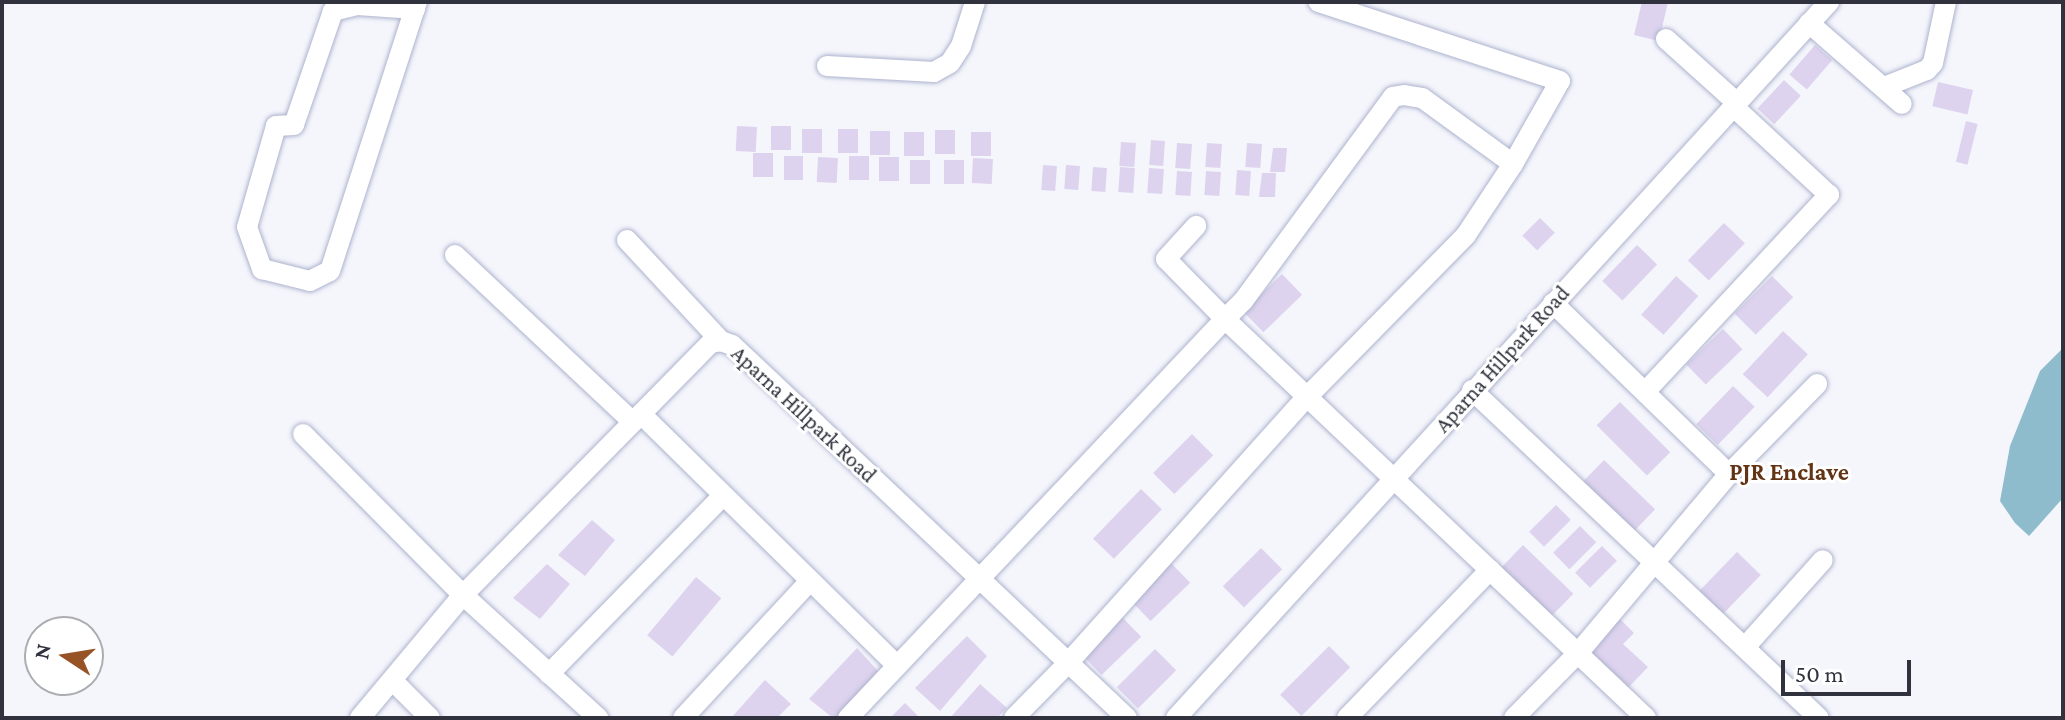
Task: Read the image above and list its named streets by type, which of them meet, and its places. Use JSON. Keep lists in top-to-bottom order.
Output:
{
  "streets": {
    "street": ["Aparna Hillpark Road"]
  },
  "districts": ["PJR Enclave"],
  "scale_bar": "50 m",
  "north": "left"
}
